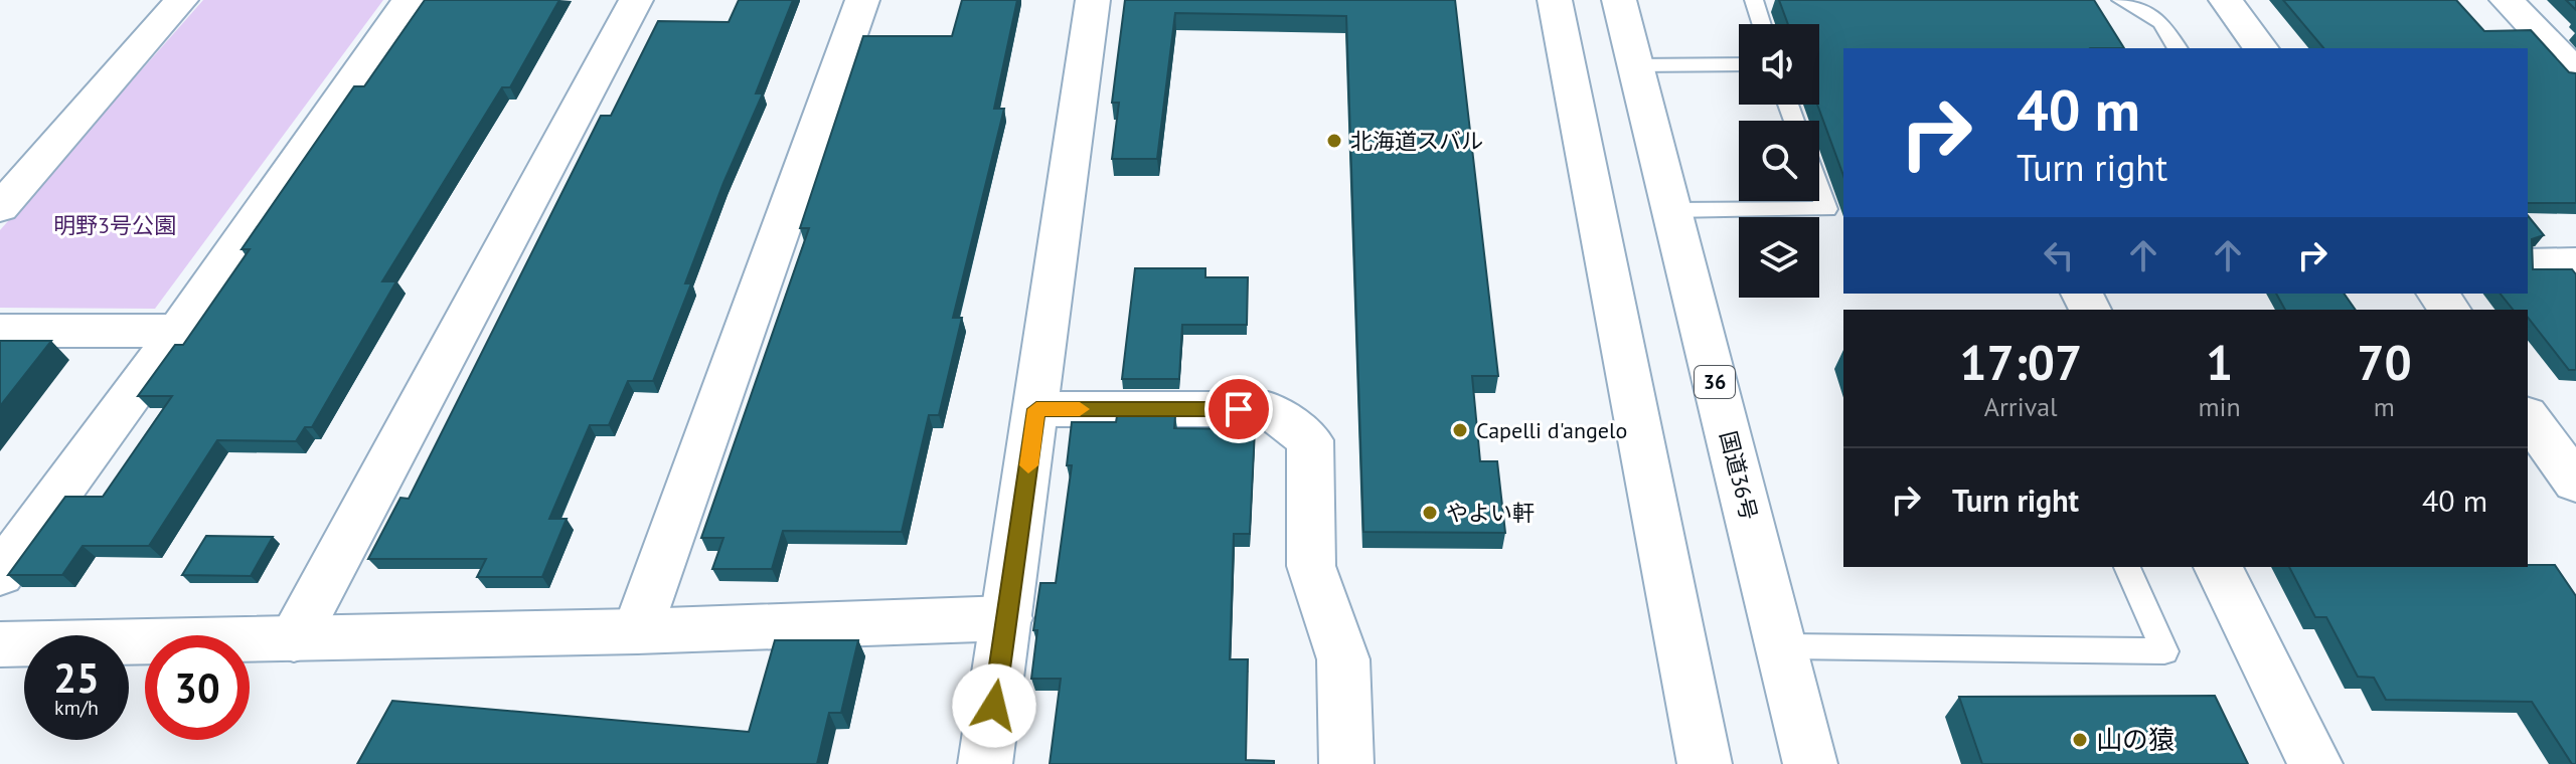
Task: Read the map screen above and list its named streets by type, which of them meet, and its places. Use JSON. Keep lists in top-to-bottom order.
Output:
{
  "streets": {
    "main road": ["36", "国道36号"]
  },
  "parks": ["明野3号公園"],
  "places": [
    "北海道スバル",
    "Capelli d'angelo",
    "やよい軒",
    "山の猿"
  ],
  "page": {
    "turn": ["40 m", "Turn right"],
    "eta": [
      "17:07",
      "Arrival",
      "1",
      "min",
      "70",
      "m"
    ],
    "list": [
      {
        "name": "Turn right",
        "value": "40 m"
      }
    ],
    "speed": "25 km/h",
    "limit": "30"
  }
}
